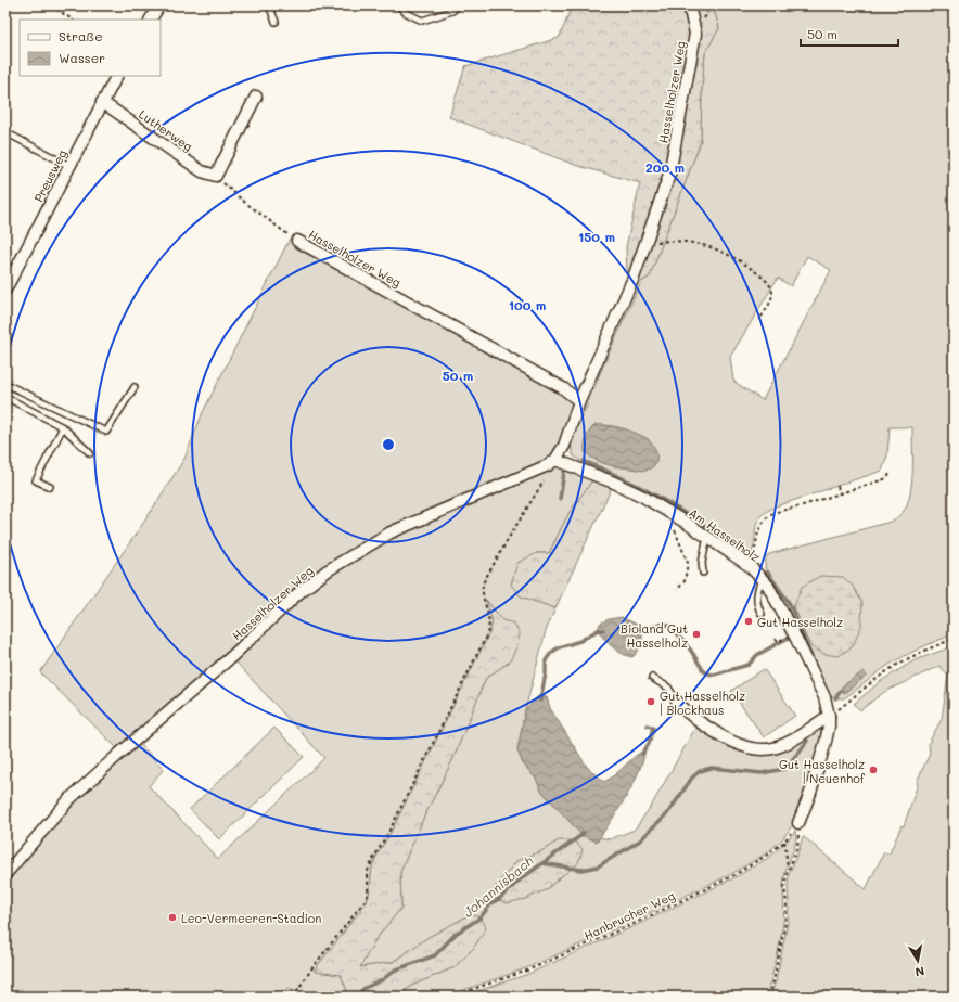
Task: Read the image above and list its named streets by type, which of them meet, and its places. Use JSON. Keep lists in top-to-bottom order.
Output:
{
  "streets": {
    "street": [
      "Hasselholzer Weg",
      "Lutherweg",
      "Preusweg",
      "Am Hasselholz"
    ],
    "path": ["Hanbrucher Weg"]
  },
  "crossings": [
    ["Hasselholzer Weg", "Am Hasselholz"],
    ["Lutherweg", "Preusweg"],
    ["Am Hasselholz", "Hanbrucher Weg"]
  ],
  "water": ["Johannisbach"],
  "places": [
    "Gut Hasselholz",
    "Bioland Gut Hasselholz",
    "Gut Hasselholz | Blockhaus",
    "Gut Hasselholz | Neuenhof",
    "Leo-Vermeeren-Stadion"
  ],
  "legend": ["Straße", "Wasser"],
  "scale_bar": "50 m",
  "north": "bottom",
  "rings": [
    "200 m",
    "150 m",
    "100 m",
    "50 m"
  ]
}
